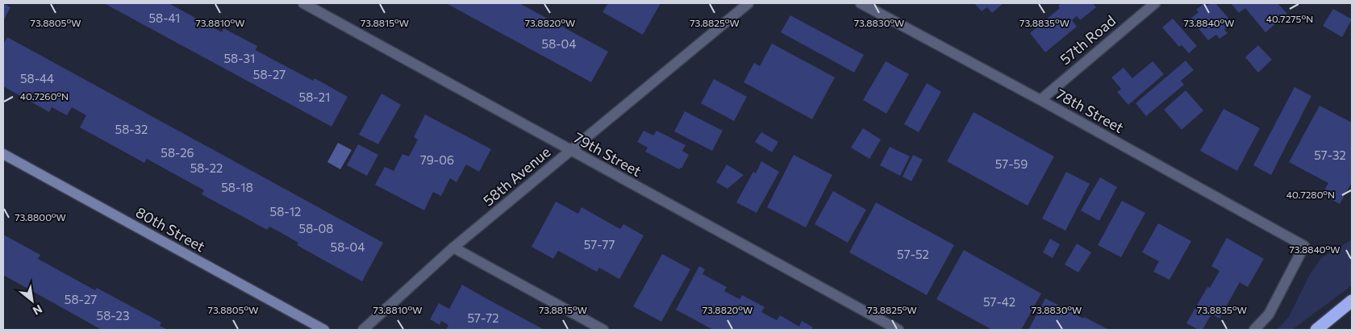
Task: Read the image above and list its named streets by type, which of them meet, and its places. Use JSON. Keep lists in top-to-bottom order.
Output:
{
  "streets": {
    "street": [
      "57th Road",
      "78th Street",
      "79th Street",
      "58th Avenue",
      "80th Street"
    ]
  },
  "crossings": [
    ["57th Road", "78th Street"],
    ["79th Street", "58th Avenue"]
  ],
  "house_numbers": [
    "58-41",
    "58-04",
    "58-31",
    "58-27",
    "58-44",
    "58-21",
    "58-32",
    "58-26",
    "57-32",
    "79-06",
    "57-59",
    "58-22",
    "58-18",
    "58-12",
    "58-08",
    "57-77",
    "58-04",
    "57-52",
    "58-27",
    "57-42",
    "58-23",
    "57-72"
  ],
  "north": "bottom right",
  "coordinates": [
    "40.7275°N",
    "73.8840°W",
    "73.8805°W",
    "73.8810°W",
    "73.8815°W",
    "73.8820°W",
    "73.8825°W",
    "73.8830°W",
    "73.8835°W",
    "40.7260°N",
    "40.7280°N",
    "73.8800°W"
  ]
}
